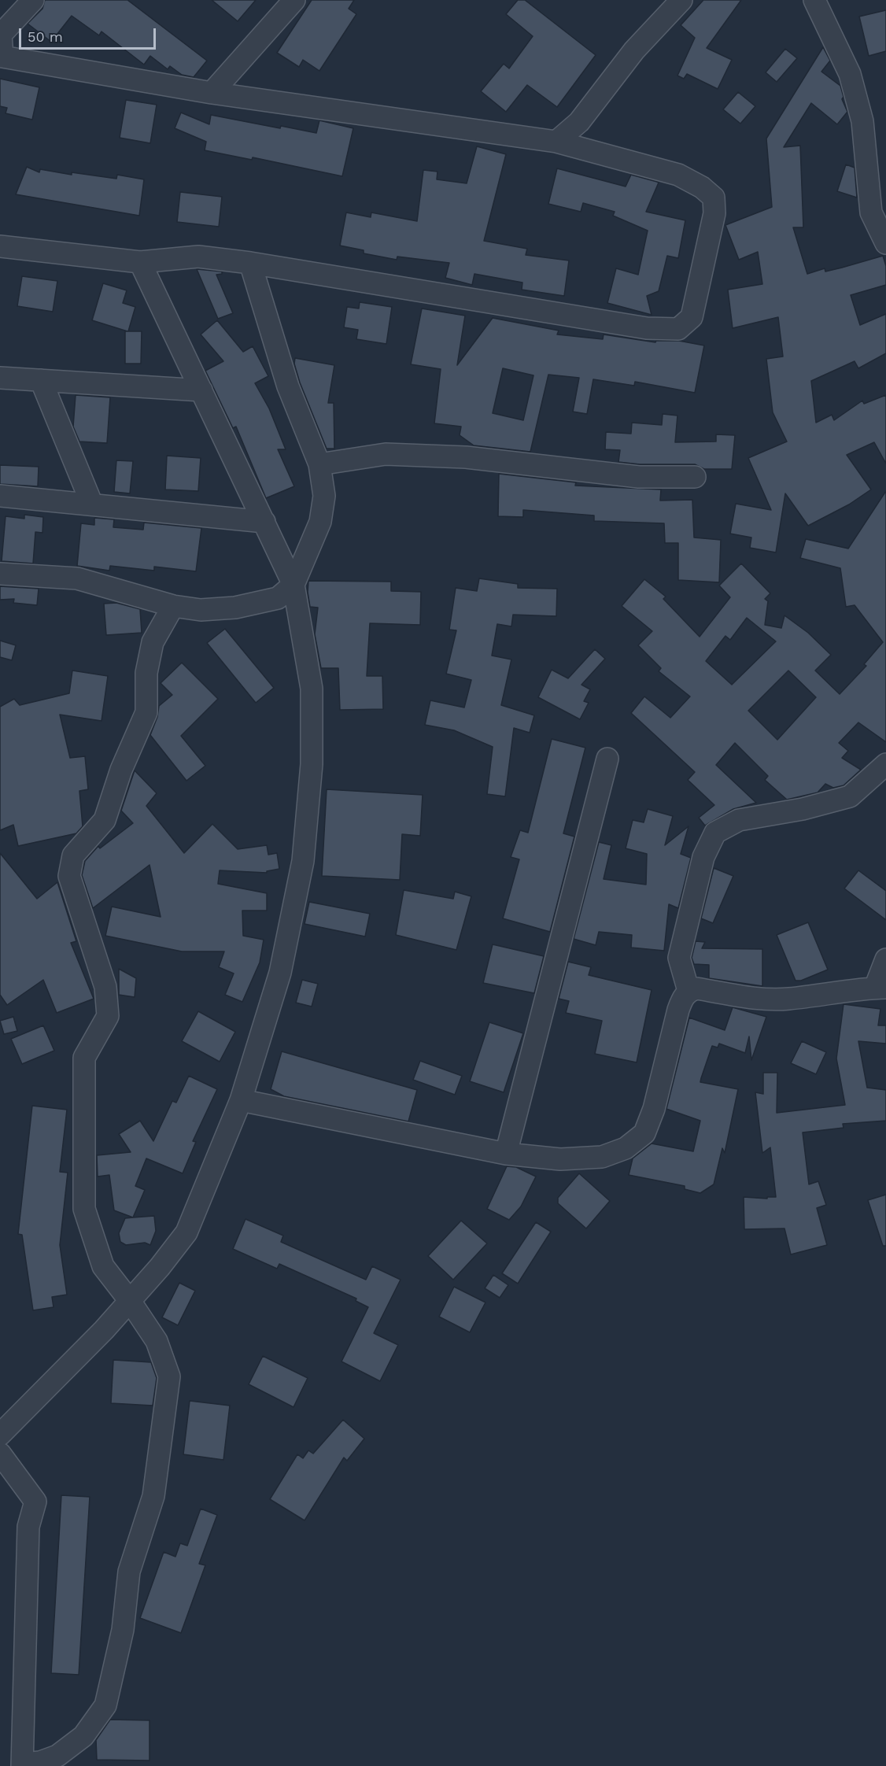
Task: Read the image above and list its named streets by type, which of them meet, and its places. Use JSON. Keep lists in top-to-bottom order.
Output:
{
  "scale_bar": "50 m"
}
